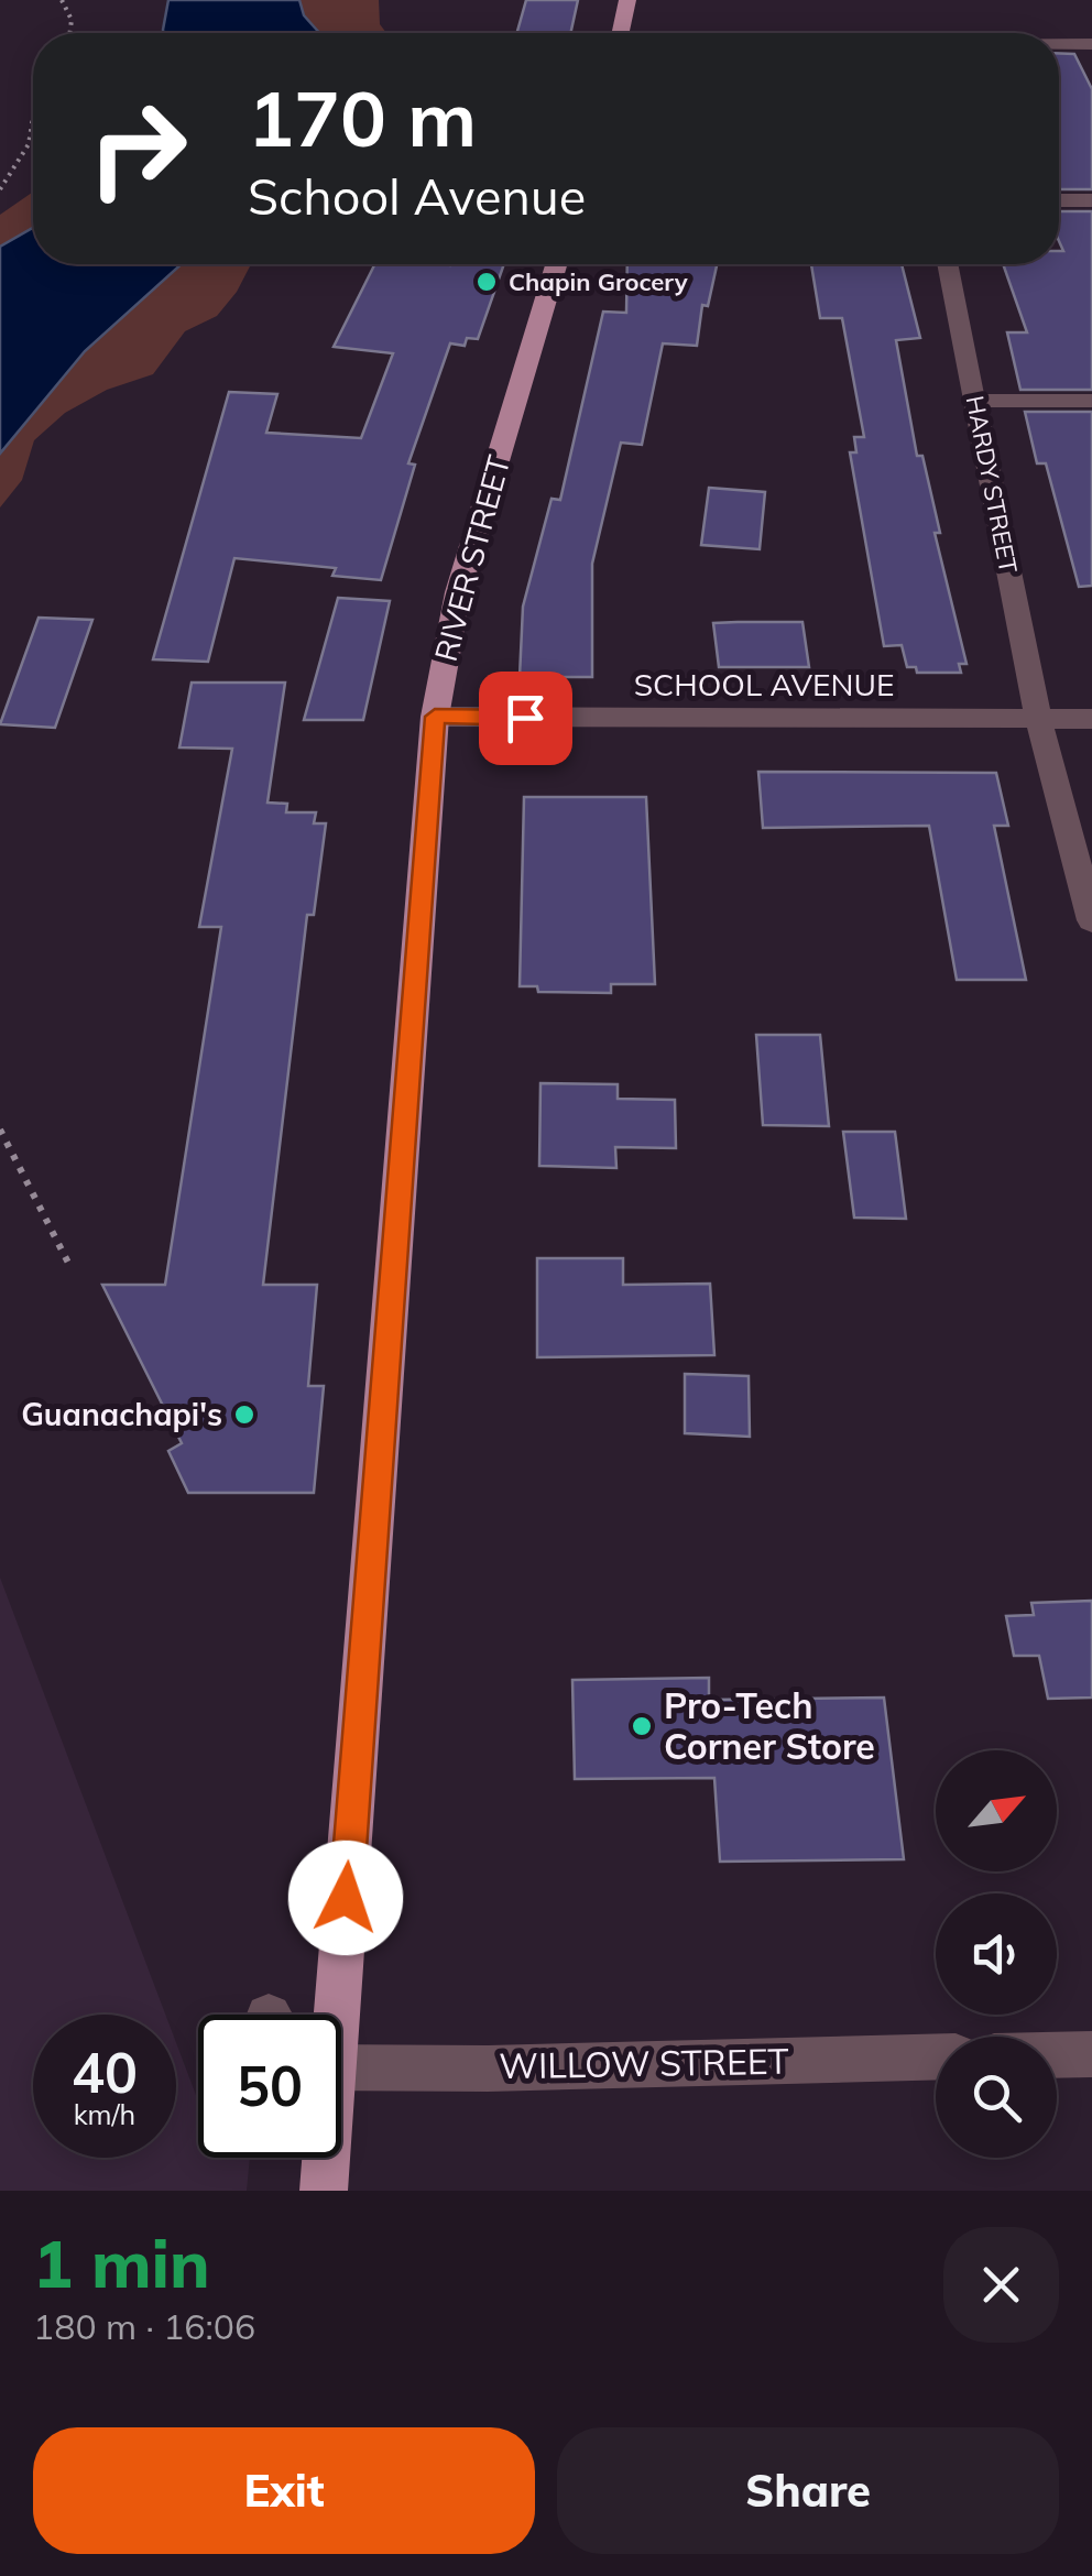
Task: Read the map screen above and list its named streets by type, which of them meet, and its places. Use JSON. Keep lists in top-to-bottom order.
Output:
{
  "streets": {
    "main road": ["RIVER STREET"],
    "street": ["HARDY STREET", "SCHOOL AVENUE", "WILLOW STREET"]
  },
  "crossings": [
    ["HARDY STREET", "SCHOOL AVENUE"],
    ["RIVER STREET", "SCHOOL AVENUE"]
  ],
  "places": ["Chapin Grocery", "Guanachapi's", "Pro-Tech Corner Store"],
  "north": "top right",
  "page": {
    "turn": ["170 m", "School Avenue"],
    "speed": "40 km/h",
    "limit": "50",
    "heading": ["1 min", "180 m · 16:06"],
    "buttons": ["Exit", "Share"]
  }
}
